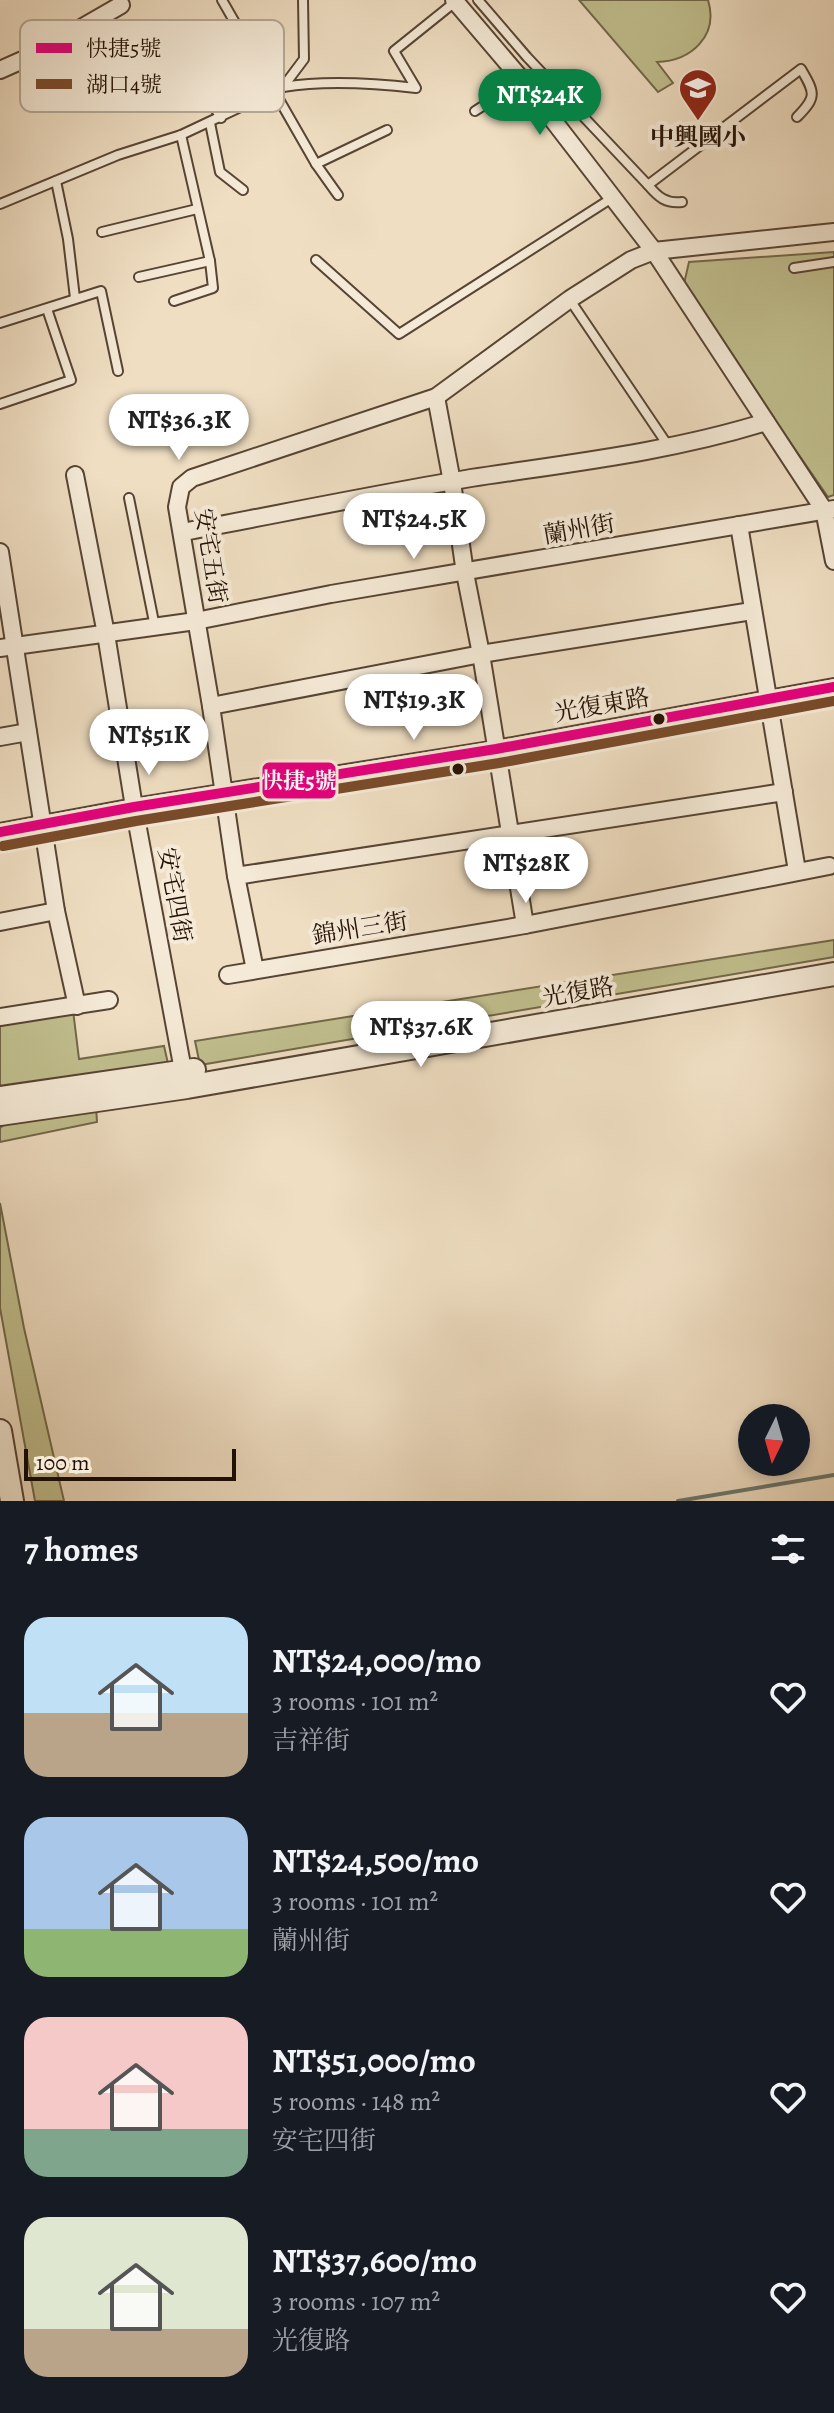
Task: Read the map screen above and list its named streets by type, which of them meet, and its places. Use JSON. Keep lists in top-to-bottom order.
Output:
{
  "streets": {
    "street": [
      "蘭州街",
      "安宅五街",
      "光復東路",
      "安宅四街",
      "錦州三街",
      "光復路"
    ]
  },
  "crossings": [
    ["蘭州街", "安宅五街"],
    ["蘭州街", "安宅四街"],
    ["安宅五街", "光復東路"],
    ["安宅五街", "錦州三街"],
    ["光復東路", "安宅四街"],
    ["安宅四街", "光復路"]
  ],
  "places": {
    "school or university": ["中興國小"]
  },
  "lines": ["transit line 快捷5號", "transit line 湖口4號"],
  "legend": ["快捷5號", "湖口4號"],
  "scale_bar": "100 m",
  "north": "bottom",
  "page": {
    "price": [
      "NT$24K",
      "NT$36.3K",
      "NT$24.5K",
      "NT$19.3K",
      "NT$51K",
      "NT$28K",
      "NT$37.6K"
    ],
    "scale": "100 m",
    "heading": "7 homes",
    "list": [
      {
        "name": "NT$24,000/mo",
        "note": "3 rooms · 101 m² · 吉祥街"
      },
      {
        "name": "NT$24,500/mo",
        "note": "3 rooms · 101 m² · 蘭州街"
      },
      {
        "name": "NT$51,000/mo",
        "note": "5 rooms · 148 m² · 安宅四街"
      },
      {
        "name": "NT$37,600/mo",
        "note": "3 rooms · 107 m² · 光復路"
      }
    ]
  }
}
